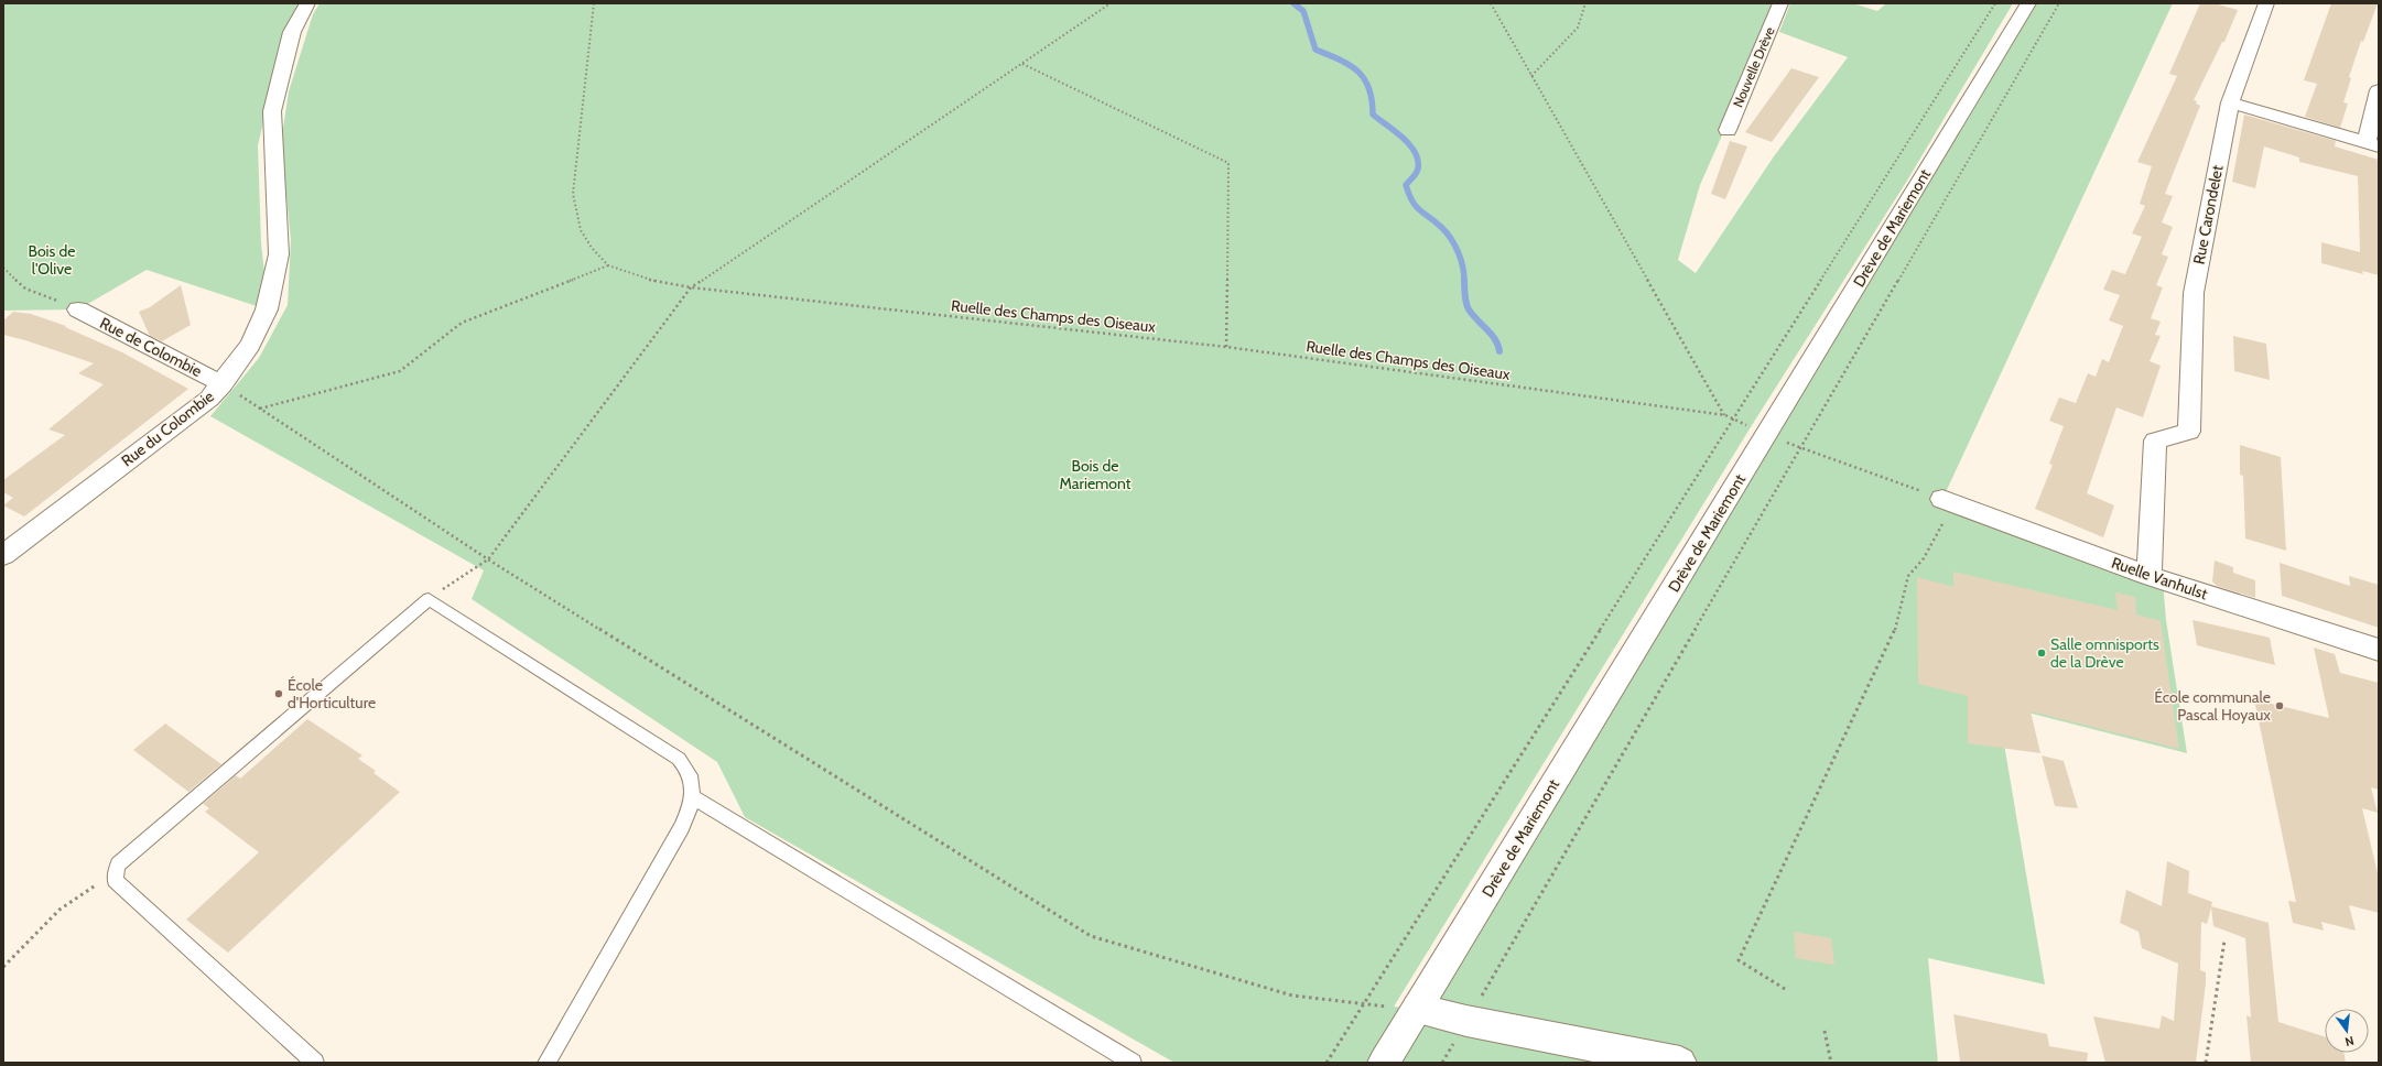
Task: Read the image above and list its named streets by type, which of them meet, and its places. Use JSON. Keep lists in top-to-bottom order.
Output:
{
  "streets": {
    "street": [
      "Nouvelle Drève",
      "Rue Carondelet",
      "Drève de Mariemont",
      "Rue de Colombie",
      "Rue du Colombie",
      "Ruelle Vanhulst"
    ],
    "path": ["Ruelle des Champs des Oiseaux"]
  },
  "crossings": [
    ["Rue Carondelet", "Ruelle Vanhulst"],
    ["Drève de Mariemont", "Ruelle des Champs des Oiseaux"],
    ["Ruelle des Champs des Oiseaux", "Ruelle Vanhulst"],
    ["Rue de Colombie", "Rue du Colombie"]
  ],
  "parks": ["Bois de l'Olive", "Bois de Mariemont"],
  "places": ["Salle omnisports de la Drève", "École d'Horticulture", "École communale Pascal Hoyaux"],
  "north": "bottom"
}
